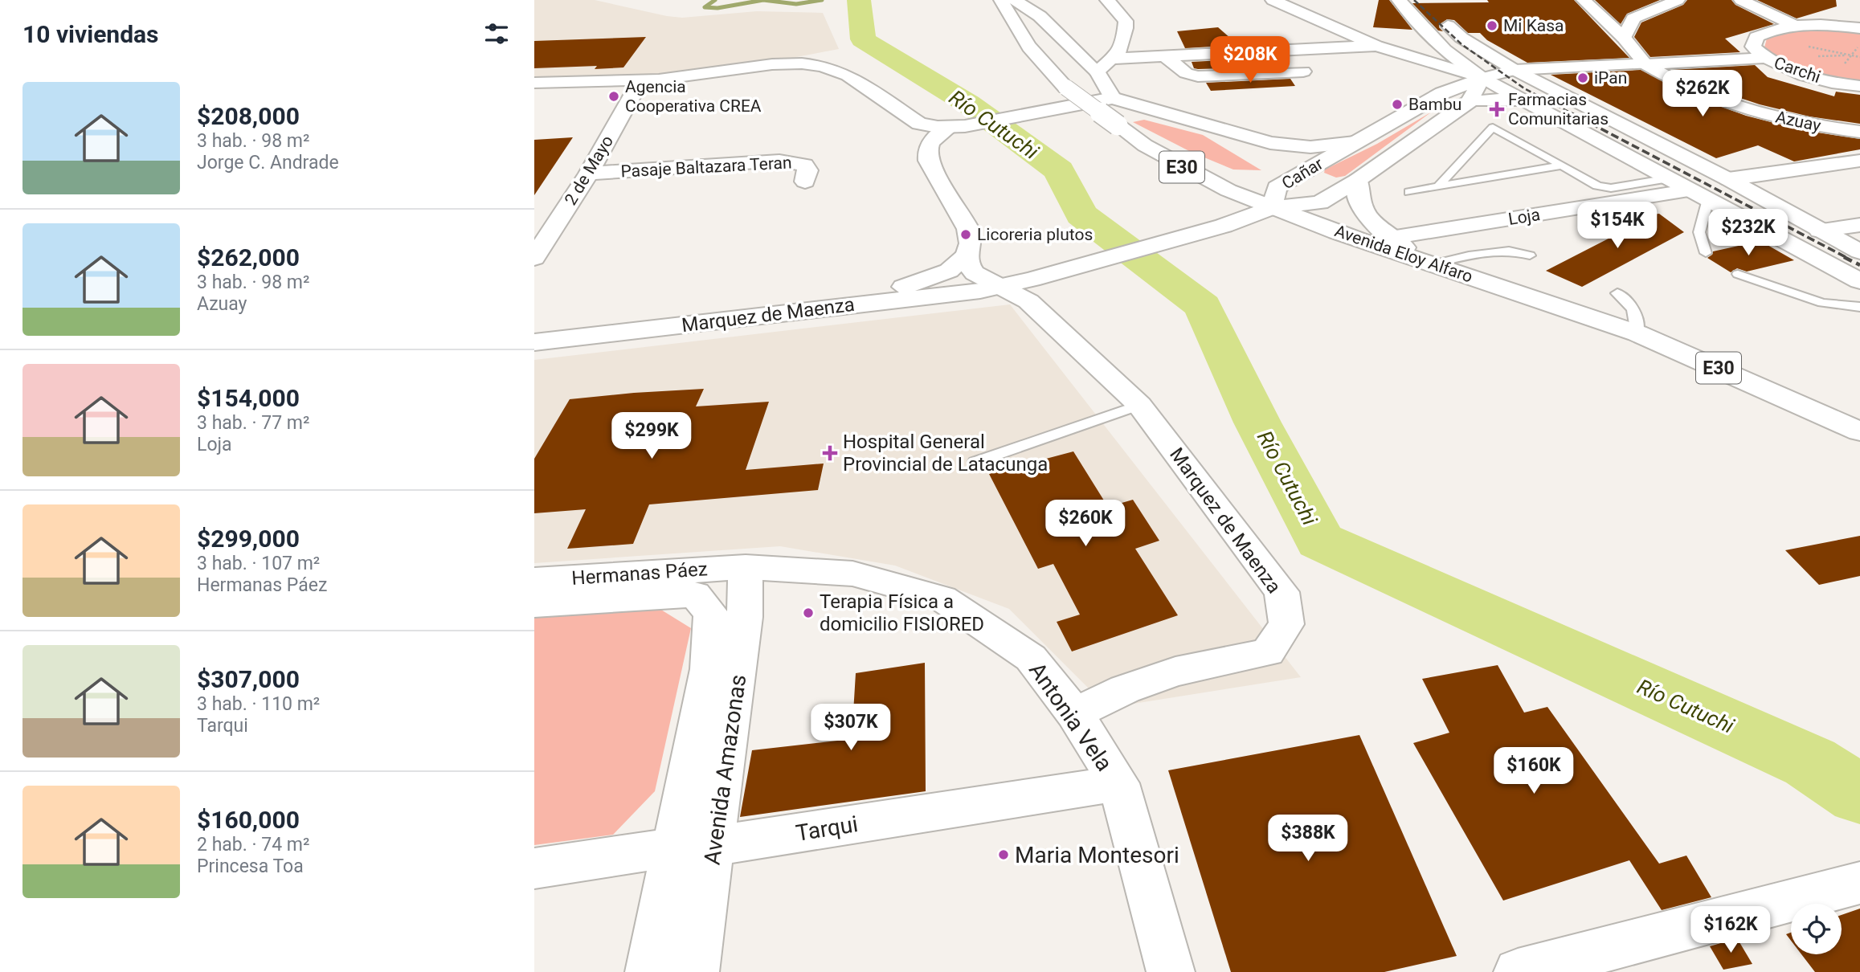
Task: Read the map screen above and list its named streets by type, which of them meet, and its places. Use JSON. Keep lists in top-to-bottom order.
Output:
{
  "streets": {
    "street": [
      "Carchi",
      "Azuay",
      "Pasaje Baltazara Teran",
      "E30",
      "2 de Mayo",
      "Cañar",
      "Loja",
      "Avenida Eloy Alfaro",
      "Marquez de Maenza",
      "Hermanas Páez",
      "Antonia Vela",
      "Avenida Amazonas",
      "Tarqui"
    ]
  },
  "crossings": [
    ["Carchi", "Cañar"],
    ["Azuay", "Cañar"],
    ["Pasaje Baltazara Teran", "2 de Mayo"],
    ["Cañar", "Avenida Eloy Alfaro"],
    ["Cañar", "Marquez de Maenza"],
    ["Avenida Eloy Alfaro", "Marquez de Maenza"],
    ["Marquez de Maenza", "Antonia Vela"],
    ["Hermanas Páez", "Antonia Vela"],
    ["Hermanas Páez", "Avenida Amazonas"],
    ["Antonia Vela", "Avenida Amazonas"],
    ["Antonia Vela", "Tarqui"],
    ["Avenida Amazonas", "Tarqui"]
  ],
  "water": ["Río Cutuchi"],
  "places": {
    "other": [
      "Mi Kasa",
      "iPan",
      "Agencia Cooperativa CREA",
      "Bambu",
      "Licoreria plutos",
      "Terapia Física a domicilio FISIORED",
      "Maria Montesori"
    ],
    "health": ["Farmacias Comunitarias", "Hospital General Provincial de Latacunga"]
  },
  "page": {
    "heading": "10 viviendas",
    "price": [
      "$208K",
      "$262K",
      "$154K",
      "$232K",
      "$299K",
      "$260K",
      "$307K",
      "$160K",
      "$388K",
      "$162K"
    ],
    "list": [
      {
        "name": "$208,000",
        "note": "3 hab. · 98 m² · Jorge C. Andrade"
      },
      {
        "name": "$262,000",
        "note": "3 hab. · 98 m² · Azuay"
      },
      {
        "name": "$154,000",
        "note": "3 hab. · 77 m² · Loja"
      },
      {
        "name": "$299,000",
        "note": "3 hab. · 107 m² · Hermanas Páez"
      },
      {
        "name": "$307,000",
        "note": "3 hab. · 110 m² · Tarqui"
      },
      {
        "name": "$160,000",
        "note": "2 hab. · 74 m² · Princesa Toa"
      }
    ]
  }
}
